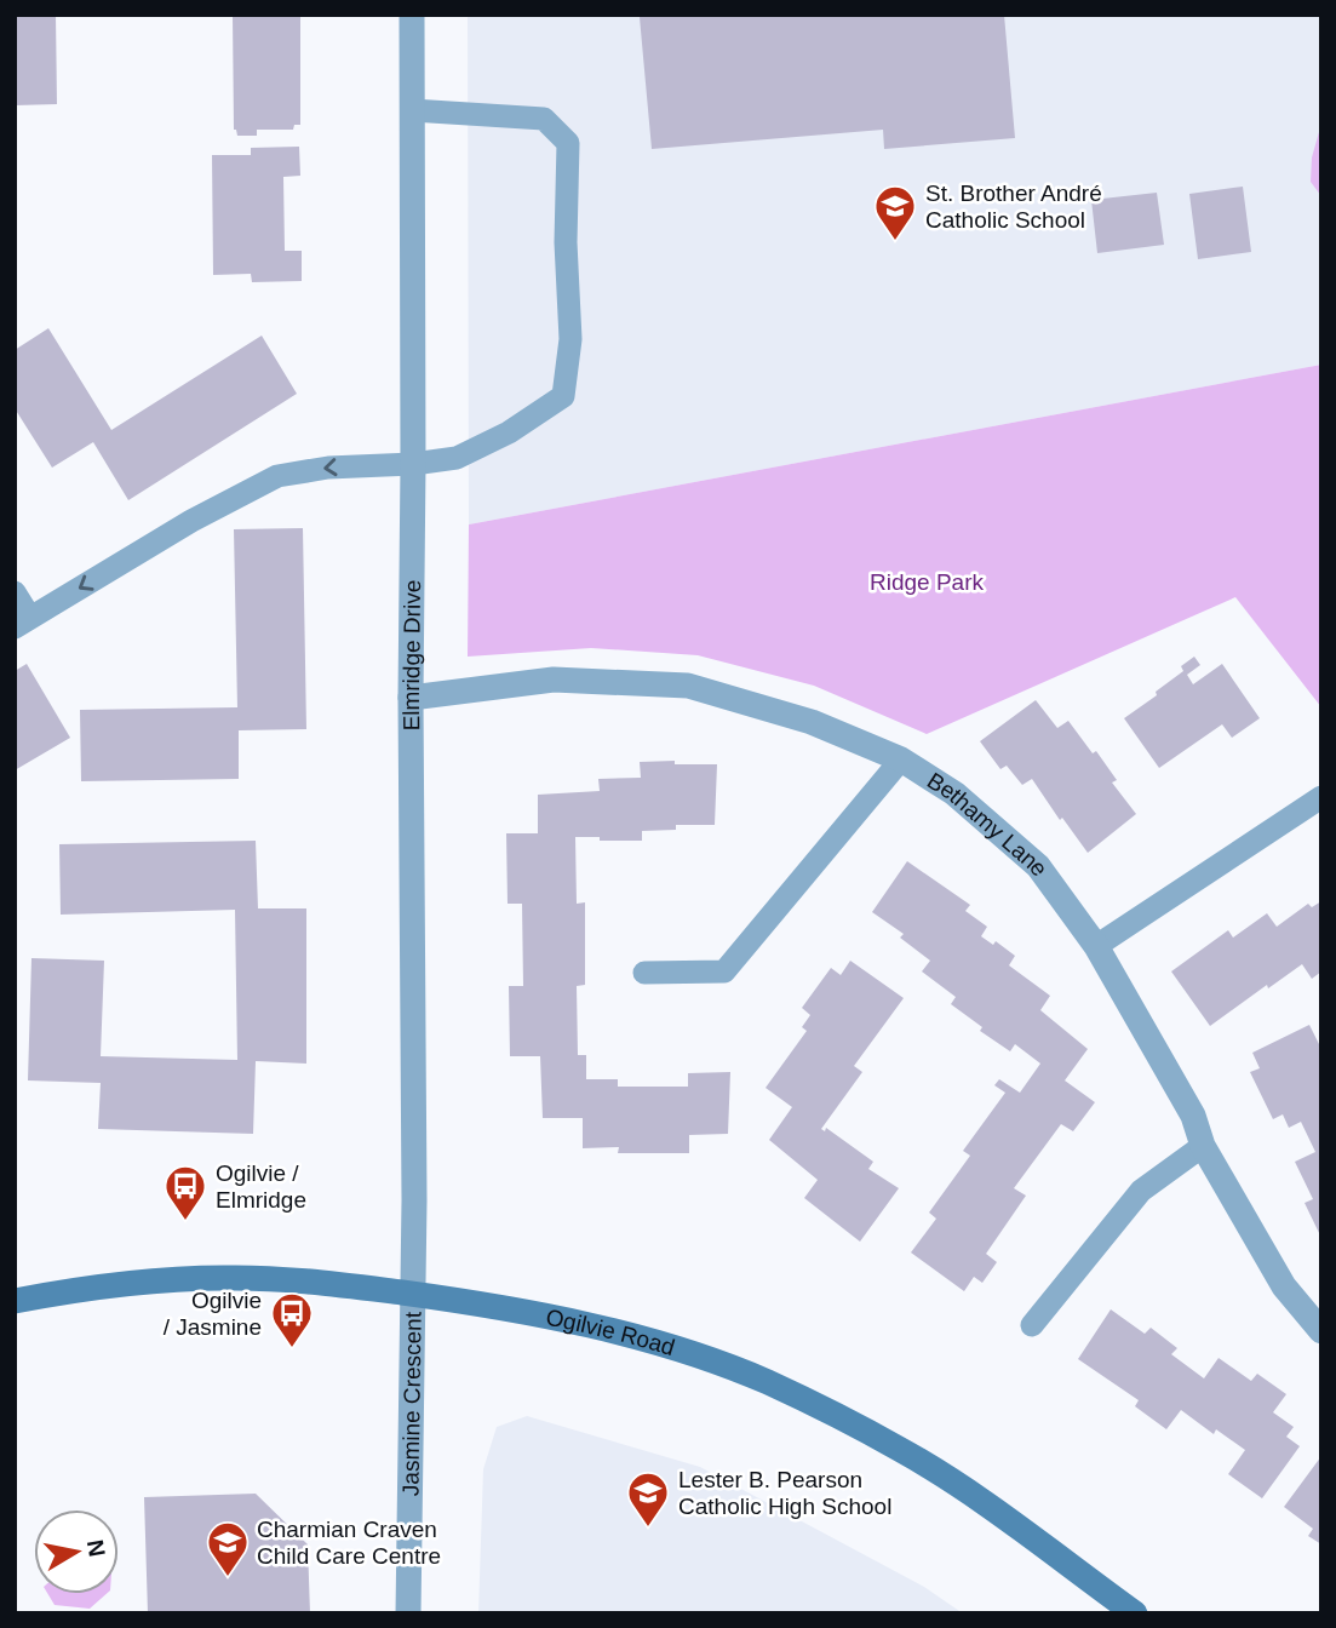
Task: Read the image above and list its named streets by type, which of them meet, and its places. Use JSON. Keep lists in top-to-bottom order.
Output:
{
  "streets": {
    "main road": ["Ogilvie Road"],
    "street": ["Elmridge Drive", "Bethamy Lane", "Jasmine Crescent"]
  },
  "crossings": [
    ["Elmridge Drive", "Bethamy Lane"],
    ["Elmridge Drive", "Ogilvie Road"],
    ["Elmridge Drive", "Jasmine Crescent"],
    ["Ogilvie Road", "Jasmine Crescent"]
  ],
  "parks": ["Ridge Park"],
  "places": {
    "school or university": ["St. Brother André Catholic School", "Lester B. Pearson Catholic High School", "Charmian Craven Child Care Centre"],
    "bus stop": ["Ogilvie / Elmridge", "Ogilvie / Jasmine"]
  },
  "north": "right"
}
